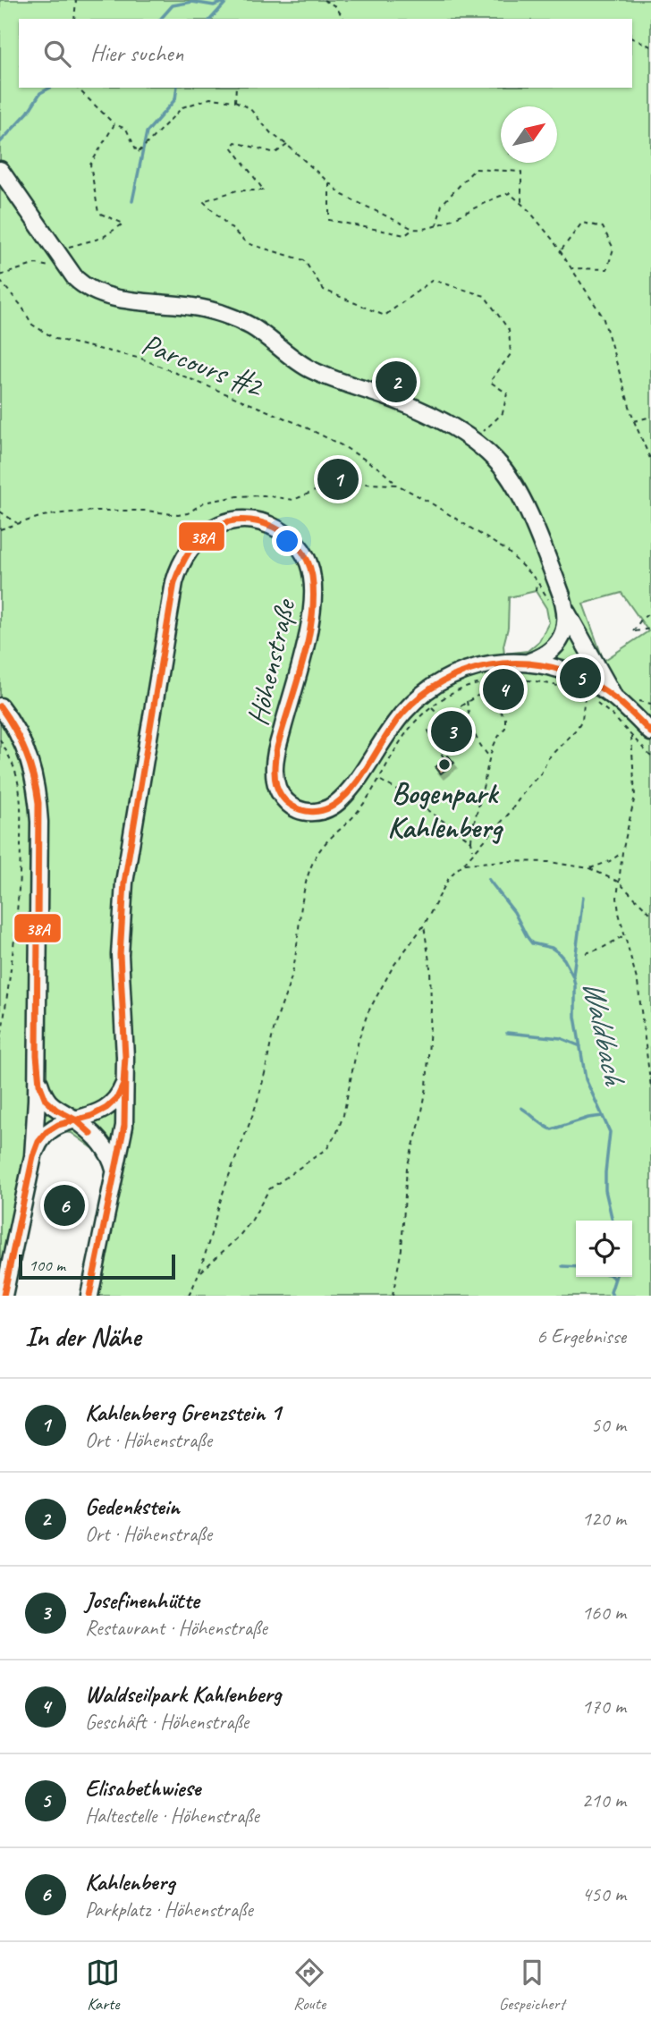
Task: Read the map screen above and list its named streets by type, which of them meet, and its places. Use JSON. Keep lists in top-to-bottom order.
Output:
{
  "streets": {
    "street": ["Höhenstraße"],
    "path": ["Parcours #2"]
  },
  "crossings": [
    ["Parcours #2", "Höhenstraße"]
  ],
  "water": ["Waldbach"],
  "places": ["Bogenpark Kahlenberg"],
  "lines": ["transit line 38A"],
  "scale_bar": "100 m",
  "north": "top right",
  "page": {
    "search": "Hier suchen",
    "pins": [
      "2",
      "1",
      "5",
      "4",
      "3",
      "6"
    ],
    "scale": "100 m",
    "heading": ["In der Nähe", "6 Ergebnisse"],
    "list": [
      {
        "mark": "1",
        "name": "Kahlenberg Grenzstein 1",
        "note": "Ort · Höhenstraße",
        "value": "50 m"
      },
      {
        "mark": "2",
        "name": "Gedenkstein",
        "note": "Ort · Höhenstraße",
        "value": "120 m"
      },
      {
        "mark": "3",
        "name": "Josefinenhütte",
        "note": "Restaurant · Höhenstraße",
        "value": "160 m"
      },
      {
        "mark": "4",
        "name": "Waldseilpark Kahlenberg",
        "note": "Geschäft · Höhenstraße",
        "value": "170 m"
      },
      {
        "mark": "5",
        "name": "Elisabethwiese",
        "note": "Haltestelle · Höhenstraße",
        "value": "210 m"
      },
      {
        "mark": "6",
        "name": "Kahlenberg",
        "note": "Parkplatz · Höhenstraße",
        "value": "450 m"
      }
    ],
    "nav": ["Karte", "Route", "Gespeichert"]
  }
}
